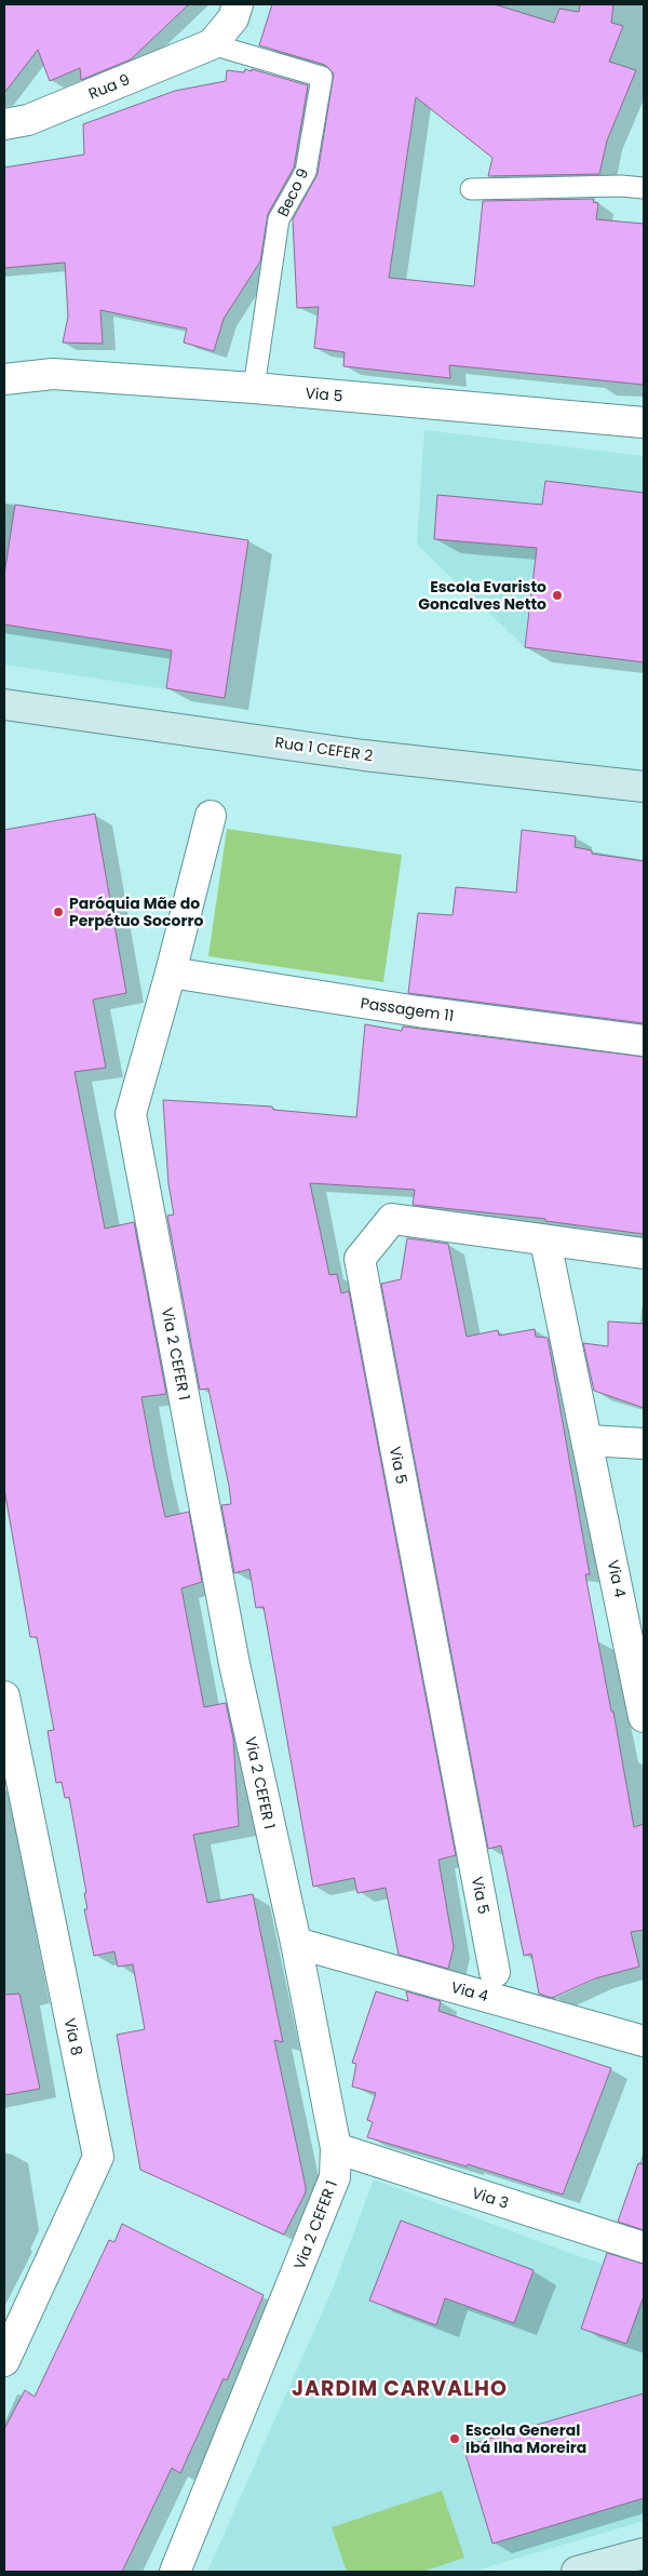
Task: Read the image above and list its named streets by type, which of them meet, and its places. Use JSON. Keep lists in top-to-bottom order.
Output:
{
  "streets": {
    "street": [
      "Rua 9",
      "Via 5",
      "Rua 1 CEFER 2",
      "Passagem 11",
      "Via 2 CEFER 1",
      "Via 4",
      "Via 8",
      "Via 3"
    ],
    "lane": ["Beco 9"]
  },
  "crossings": [
    ["Rua 9", "Beco 9"],
    ["Beco 9", "Via 5"],
    ["Via 5", "Via 4"],
    ["Passagem 11", "Via 2 CEFER 1"],
    ["Via 2 CEFER 1", "Via 4"],
    ["Via 2 CEFER 1", "Via 3"]
  ],
  "districts": ["JARDIM CARVALHO"],
  "places": ["Escola Evaristo Goncalves Netto", "Paróquia Mãe do Perpétuo Socorro", "Escola General Ibá Ilha Moreira"]
}
